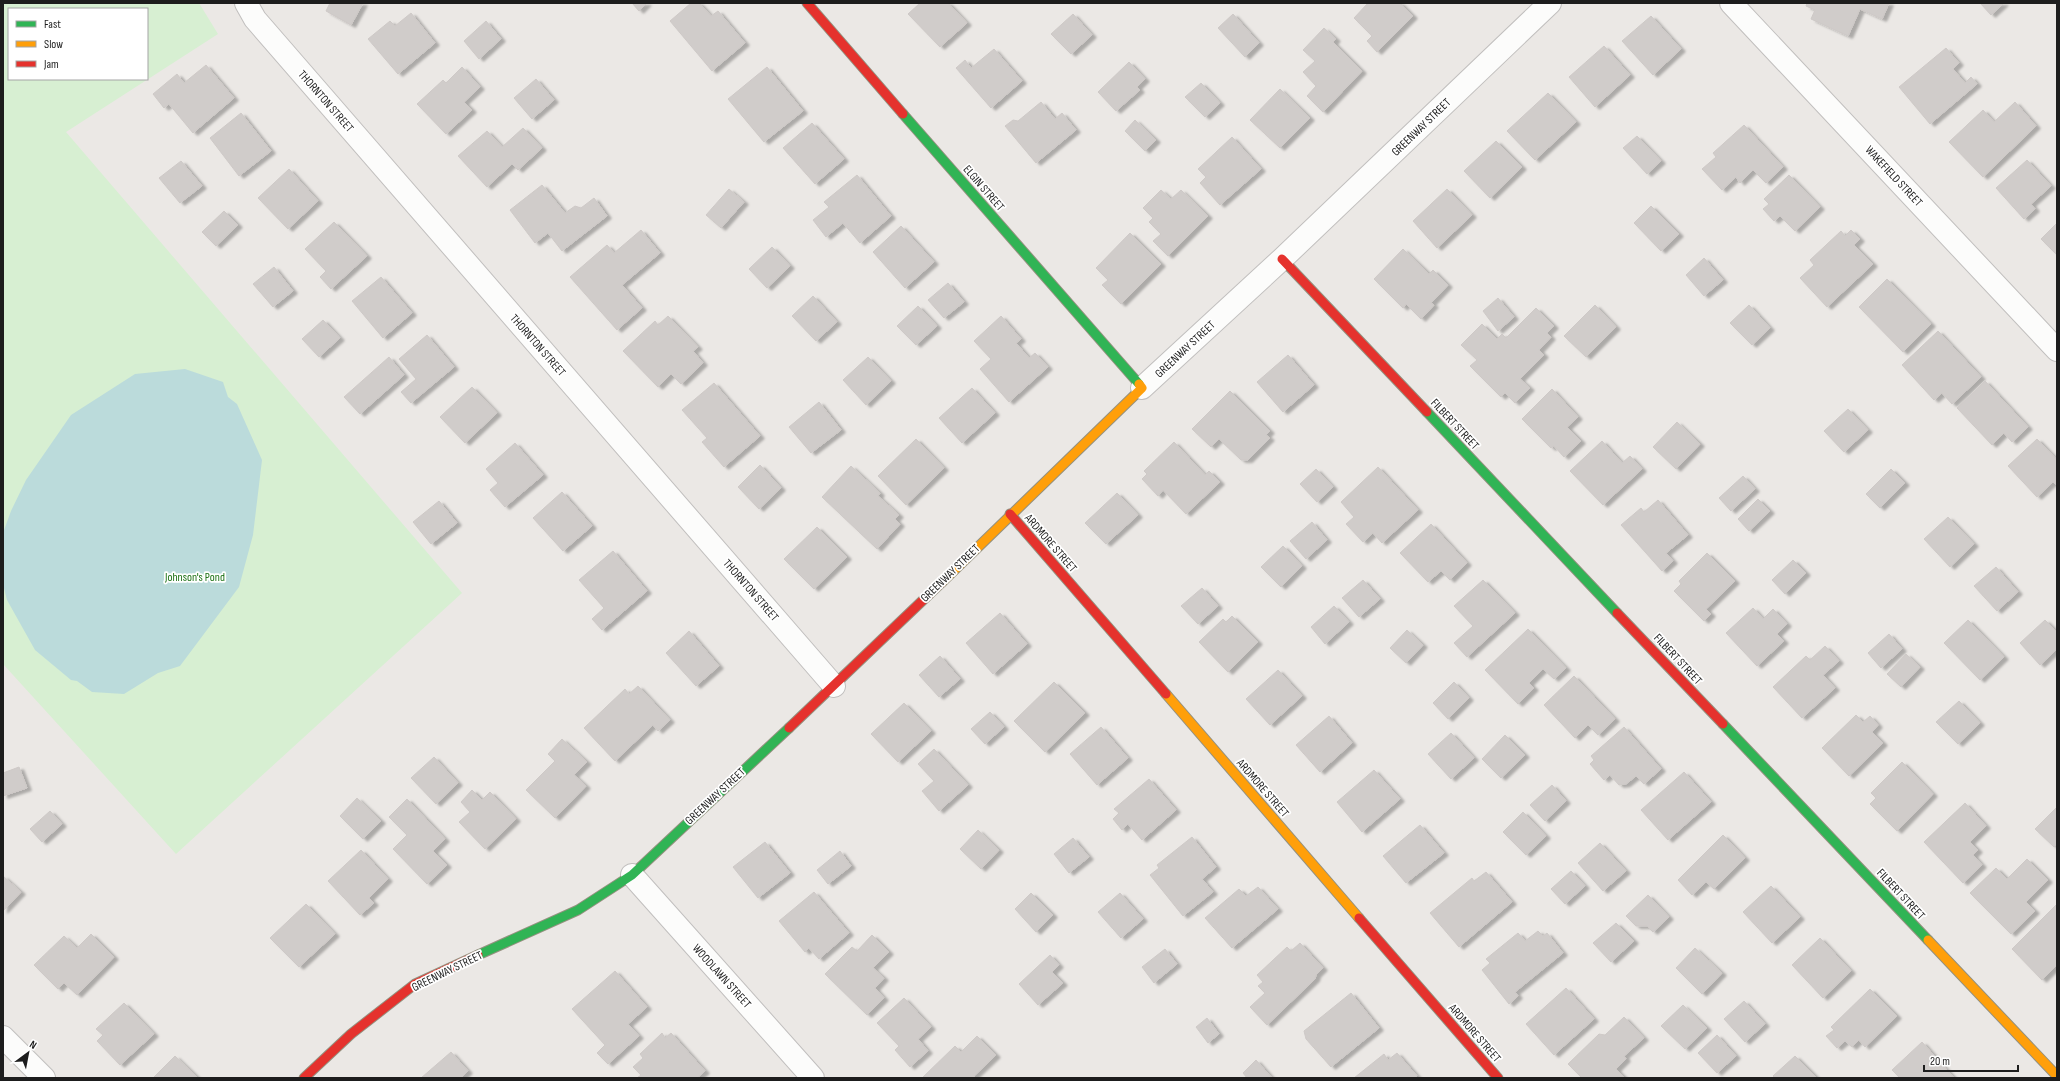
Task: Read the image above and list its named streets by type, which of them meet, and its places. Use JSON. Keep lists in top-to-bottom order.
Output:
{
  "streets": {
    "street": [
      "THORNTON STREET",
      "GREENWAY STREET",
      "WAKEFIELD STREET",
      "ELGIN STREET",
      "FILBERT STREET",
      "ARDMORE STREET",
      "WOODLAWN STREET"
    ]
  },
  "crossings": [
    ["THORNTON STREET", "GREENWAY STREET"],
    ["GREENWAY STREET", "ELGIN STREET"],
    ["GREENWAY STREET", "FILBERT STREET"],
    ["GREENWAY STREET", "ARDMORE STREET"],
    ["GREENWAY STREET", "WOODLAWN STREET"]
  ],
  "parks": ["Johnson's Pond"],
  "legend": ["Fast", "Slow", "Jam"],
  "scale_bar": "20 m",
  "north": "top right"
}
